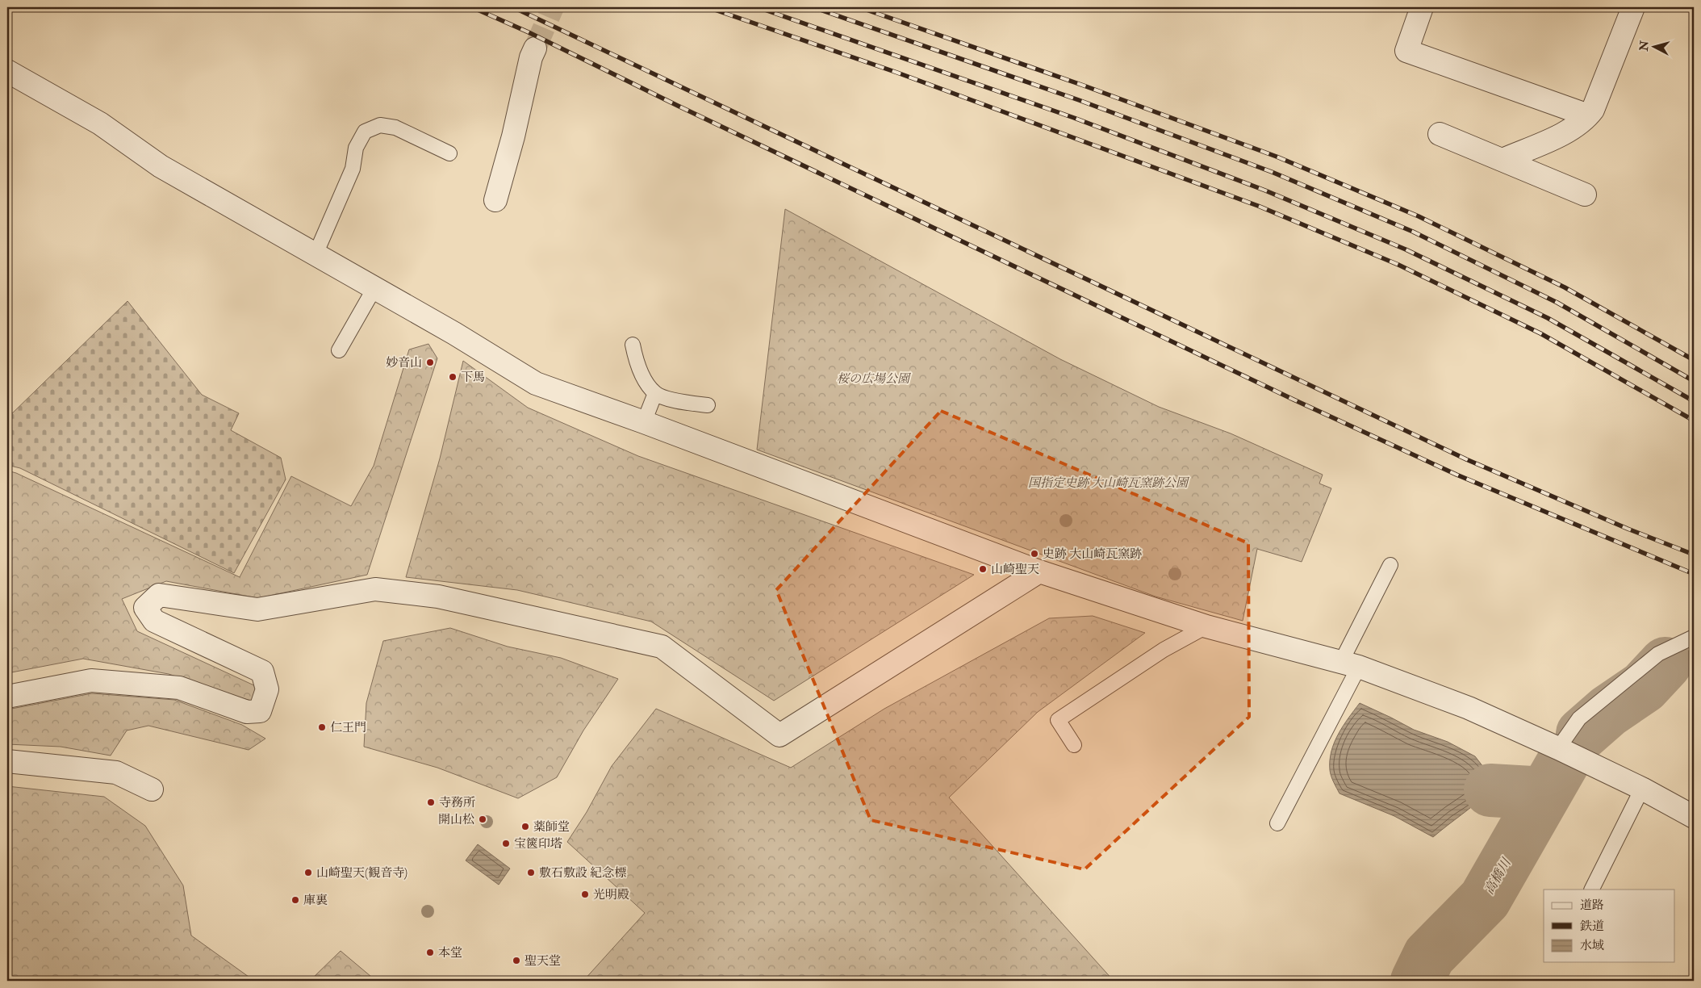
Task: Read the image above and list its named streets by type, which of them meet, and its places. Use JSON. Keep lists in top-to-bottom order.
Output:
{
  "water": ["高橋川"],
  "parks": ["桜の広場公園", "国指定史跡 大山崎瓦窯跡公園"],
  "places": [
    "妙音山",
    "下馬",
    "史跡 大山崎瓦窯跡",
    "山崎聖天",
    "仁王門",
    "寺務所",
    "開山松",
    "薬師堂",
    "宝篋印塔",
    "山崎聖天(観音寺)",
    "敷石敷設 紀念標",
    "光明殿",
    "庫裏",
    "本堂",
    "聖天堂"
  ],
  "legend": ["道路", "鉄道", "水域"],
  "north": "left"
}
